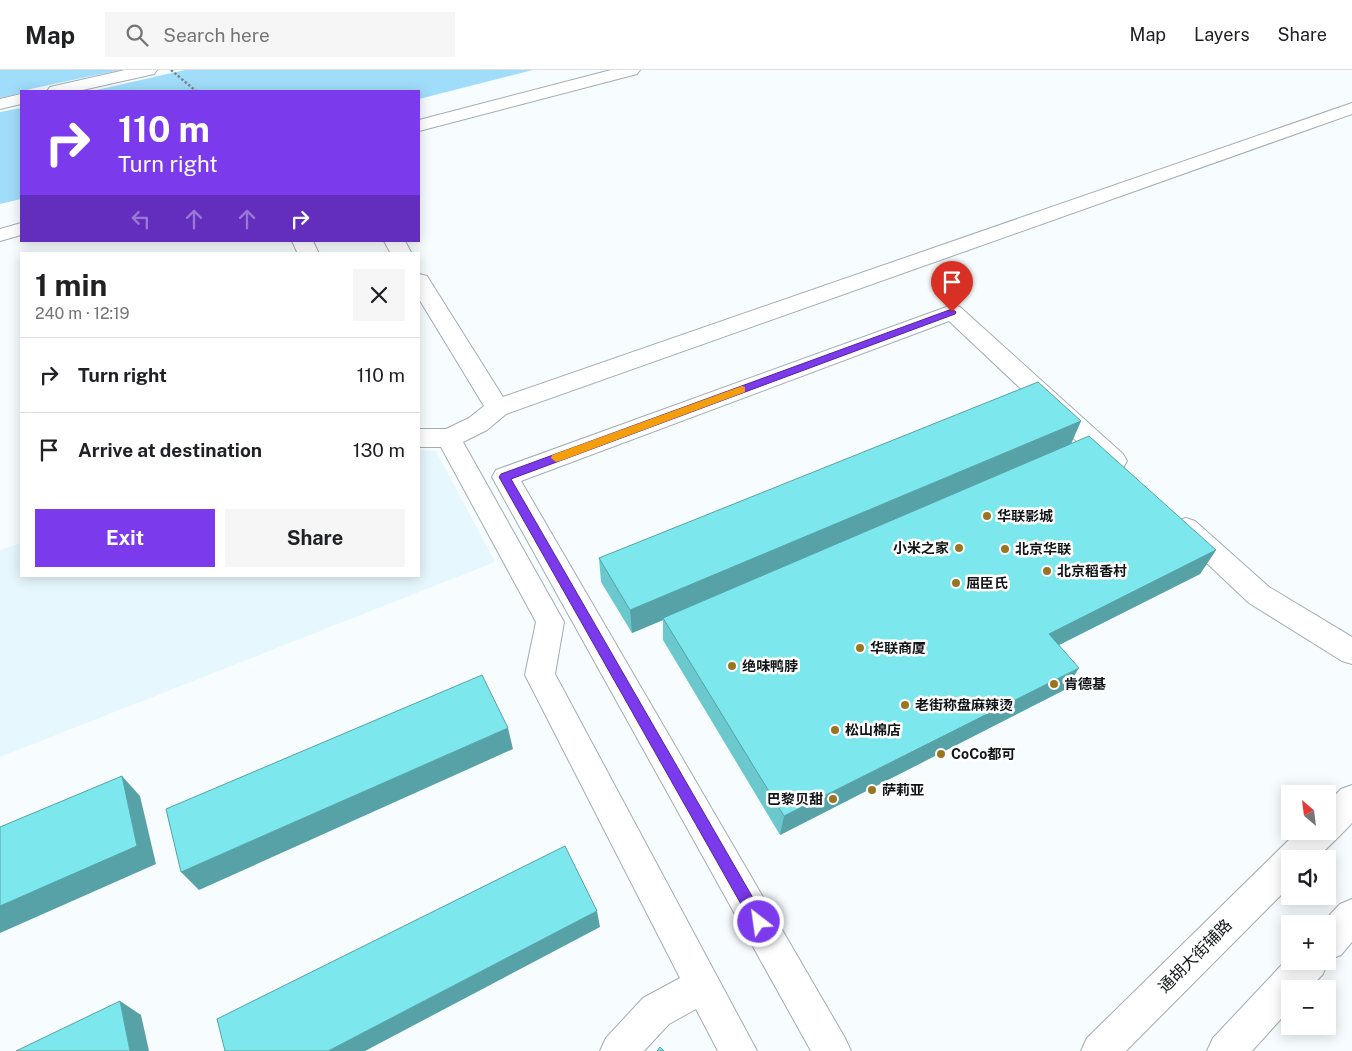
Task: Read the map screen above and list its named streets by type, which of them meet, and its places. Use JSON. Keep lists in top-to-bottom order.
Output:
{
  "streets": {
    "street": ["通胡大街辅路"]
  },
  "places": [
    "华联影城",
    "小米之家",
    "北京华联",
    "北京稻香村",
    "屈臣氏",
    "华联商厦",
    "绝味鸭脖",
    "肯德基",
    "老街称盘麻辣烫",
    "松山棉店",
    "CoCo都可",
    "萨莉亚",
    "巴黎贝甜"
  ],
  "north": "top left",
  "page": {
    "header": "Map",
    "search": "Search here",
    "nav": ["Map", "Layers", "Share"],
    "turn": ["110 m", "Turn right"],
    "heading": ["1 min", "240 m · 12:19"],
    "list": [
      {
        "name": "Turn right",
        "value": "110 m"
      },
      {
        "name": "Arrive at destination",
        "value": "130 m"
      }
    ],
    "buttons": ["Exit", "Share"],
    "map_buttons": ["+", "−"]
  }
}
